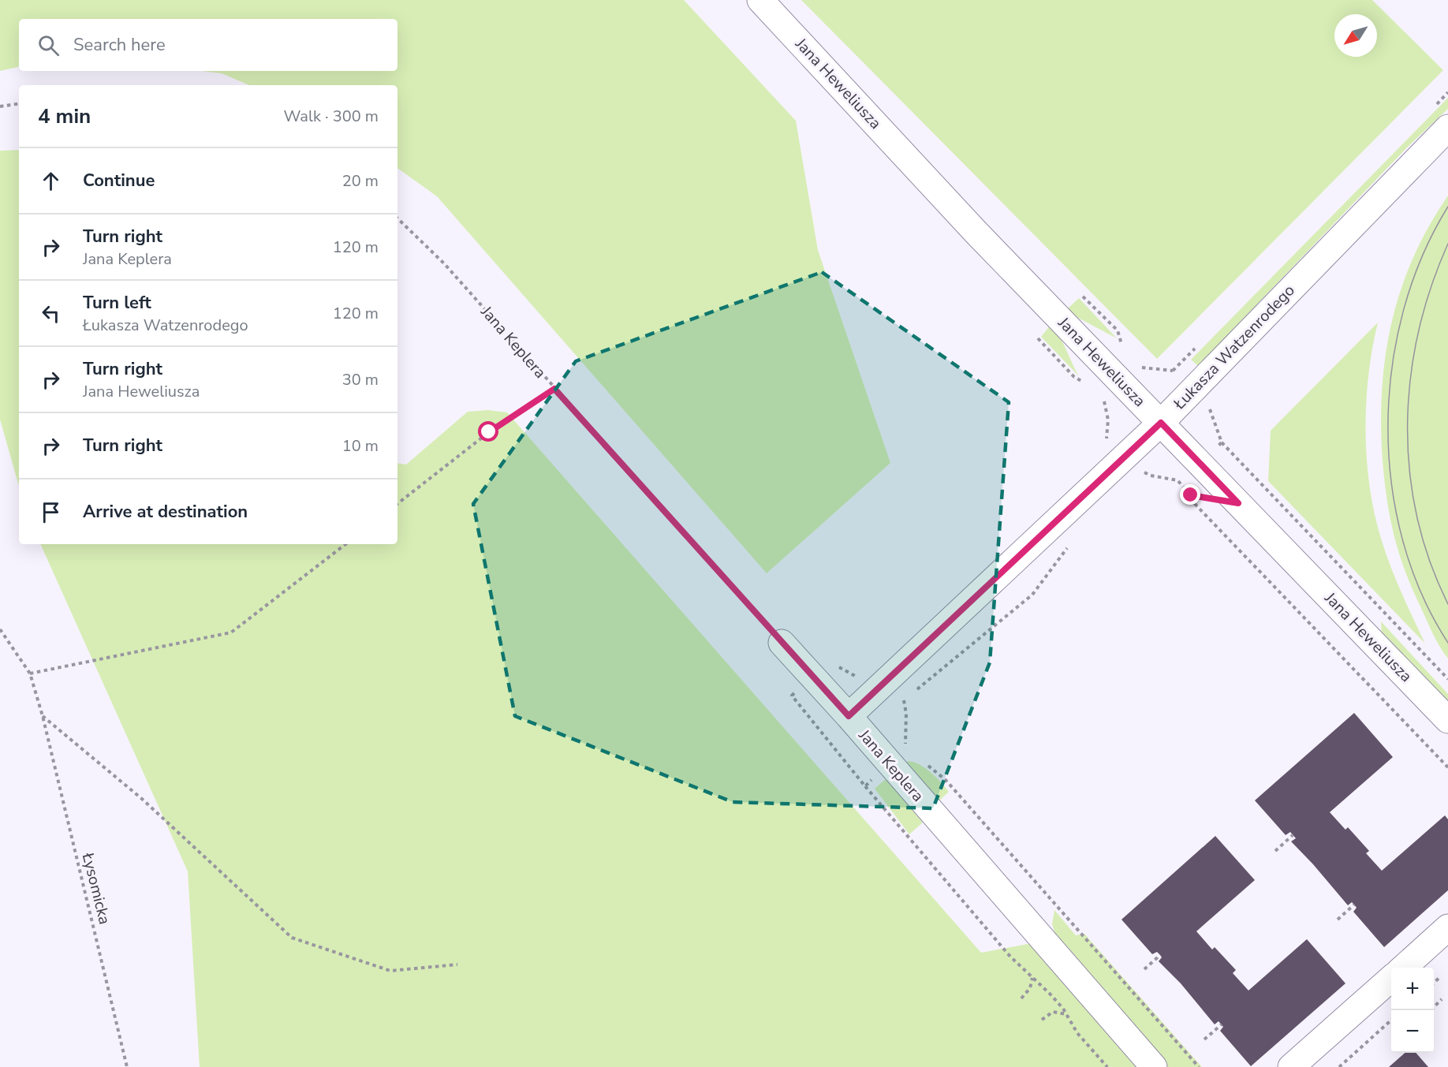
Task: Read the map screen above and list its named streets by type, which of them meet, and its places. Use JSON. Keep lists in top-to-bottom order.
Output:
{
  "streets": {
    "street": ["Jana Heweliusza", "Jana Keplera", "Łukasza Watzenrodego"],
    "path": ["Łysomicka"]
  },
  "crossings": [
    ["Jana Heweliusza", "Łukasza Watzenrodego"],
    ["Jana Keplera", "Łukasza Watzenrodego"]
  ],
  "north": "bottom left",
  "page": {
    "search": "Search here",
    "heading": ["4 min", "Walk · 300 m"],
    "list": [
      ["Continue", "20 m"],
      ["Turn right", "Jana Keplera", "120 m"],
      ["Turn left", "Łukasza Watzenrodego", "120 m"],
      ["Turn right", "Jana Heweliusza", "30 m"],
      ["Turn right", "10 m"],
      "Arrive at destination"
    ],
    "map_buttons": ["+", "−"]
  }
}
